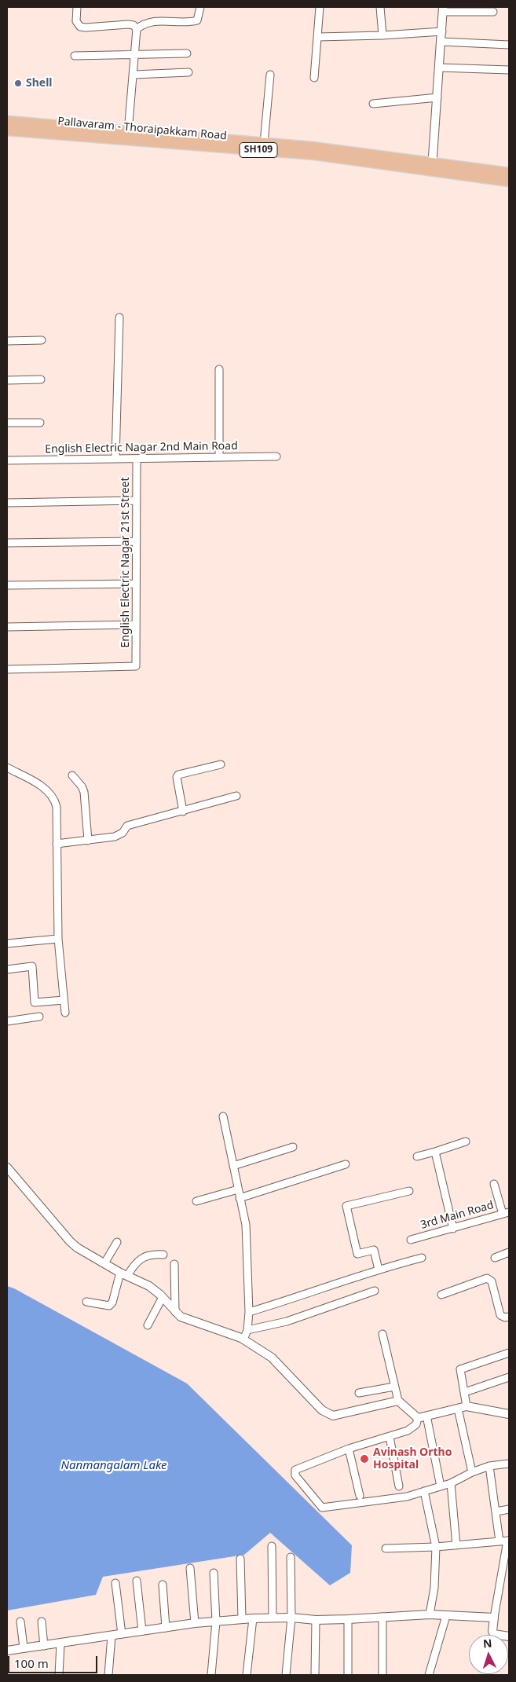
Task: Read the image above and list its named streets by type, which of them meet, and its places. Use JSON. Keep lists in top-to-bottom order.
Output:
{
  "streets": {
    "main road": ["Pallavaram - Thoraipakkam Road", "SH109"],
    "street": ["English Electric Nagar 2nd Main Road", "English Electric Nagar 21st Street", "3rd Main Road"]
  },
  "crossings": [
    ["English Electric Nagar 2nd Main Road", "English Electric Nagar 21st Street"]
  ],
  "water": ["Nanmangalam Lake"],
  "places": ["Shell", "Avinash Ortho Hospital"],
  "scale_bar": "100 m",
  "north": "top"
}
